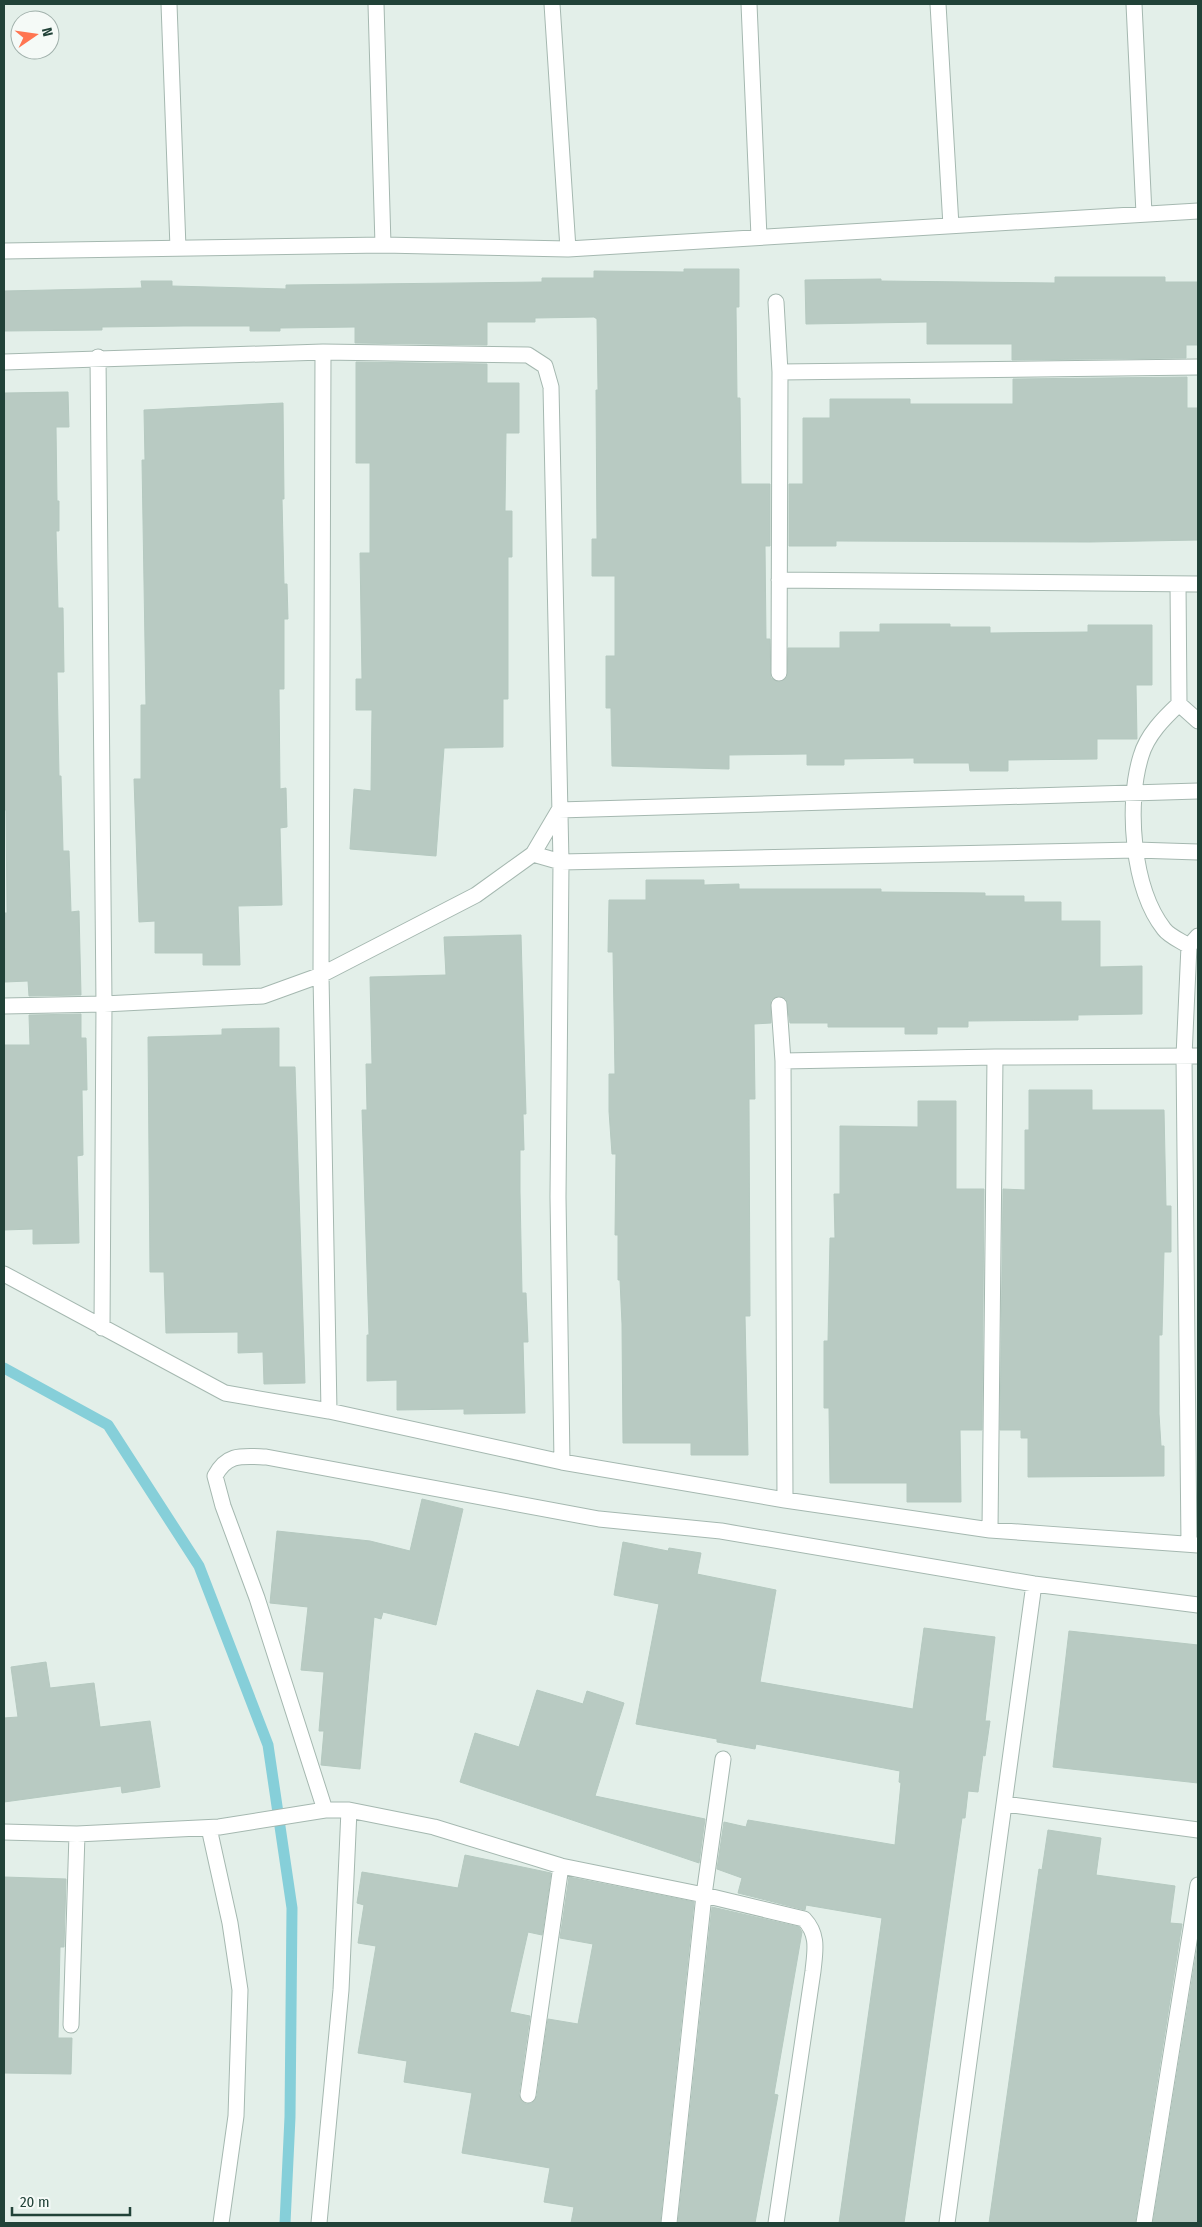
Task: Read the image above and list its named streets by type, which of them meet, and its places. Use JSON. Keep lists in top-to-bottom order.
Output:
{
  "scale_bar": "20 m",
  "north": "right"
}
